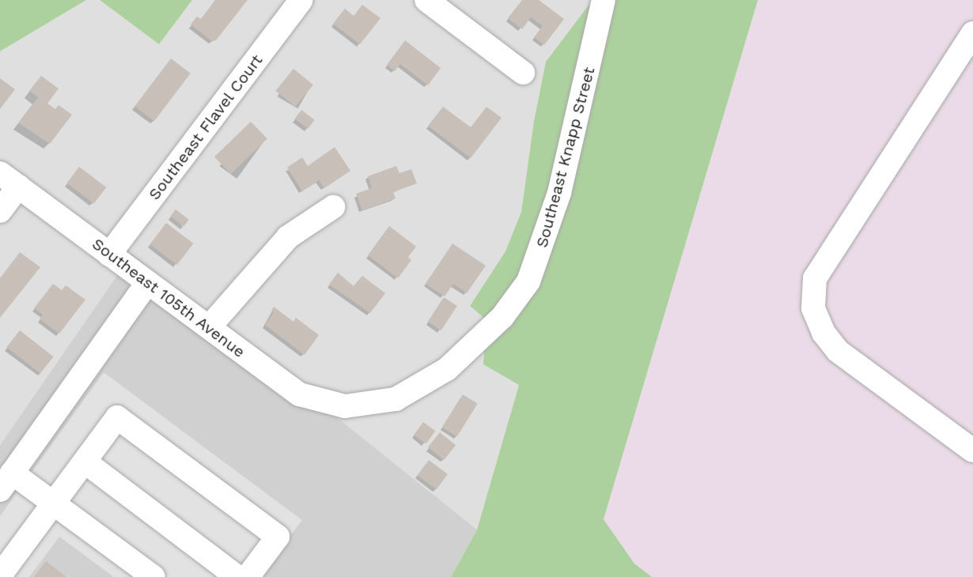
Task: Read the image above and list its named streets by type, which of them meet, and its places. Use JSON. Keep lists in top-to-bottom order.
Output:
{
  "streets": {
    "street": ["Southeast Flavel Court", "Southeast Knapp Street", "Southeast 105th Avenue"]
  },
  "crossings": [
    ["Southeast Flavel Court", "Southeast 105th Avenue"],
    ["Southeast Knapp Street", "Southeast 105th Avenue"]
  ]
}
